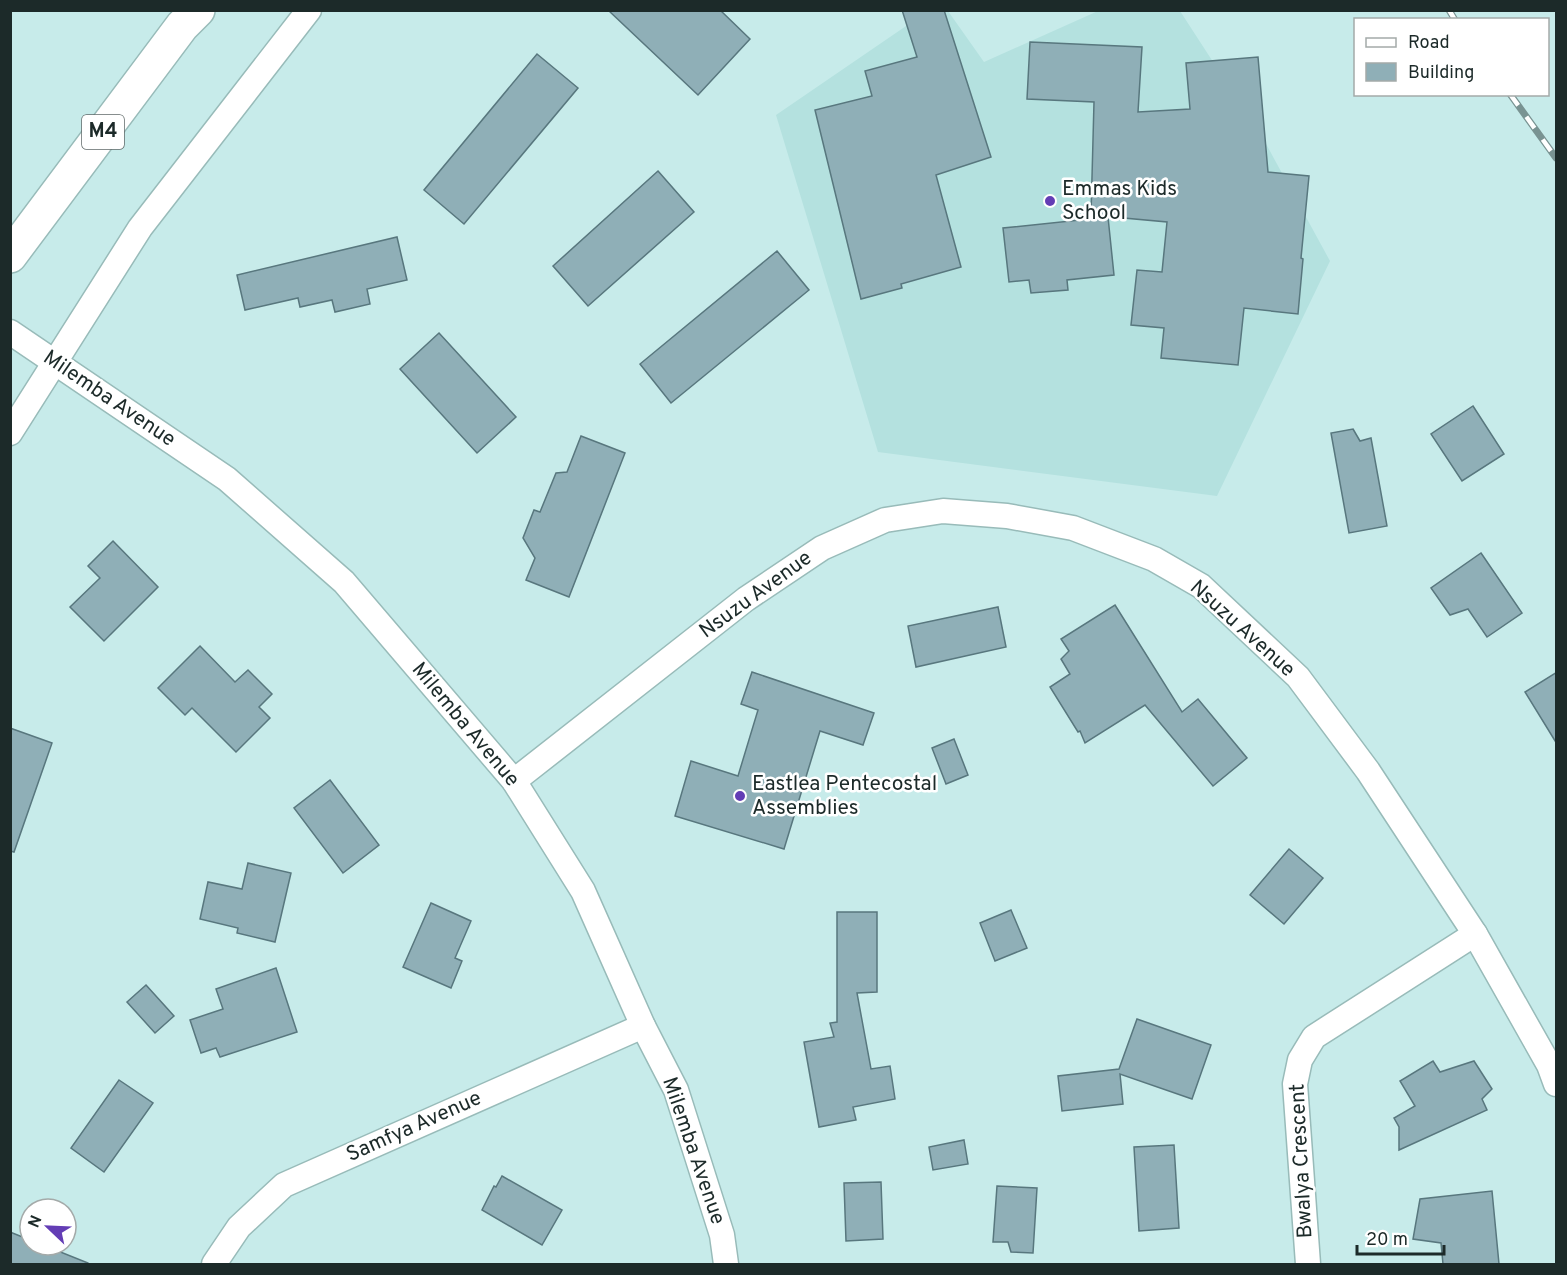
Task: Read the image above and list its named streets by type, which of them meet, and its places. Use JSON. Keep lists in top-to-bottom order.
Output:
{
  "streets": {
    "main road": ["M4"],
    "street": [
      "Milemba Avenue",
      "Nsuzu Avenue",
      "Samfya Avenue",
      "Bwalya Crescent"
    ]
  },
  "crossings": [
    ["Milemba Avenue", "Nsuzu Avenue"],
    ["Milemba Avenue", "Samfya Avenue"],
    ["Nsuzu Avenue", "Bwalya Crescent"]
  ],
  "places": ["Emmas Kids School", "Eastlea Pentecostal Assemblies"],
  "legend": ["Road", "Building"],
  "scale_bar": "20 m",
  "north": "top left"
}
